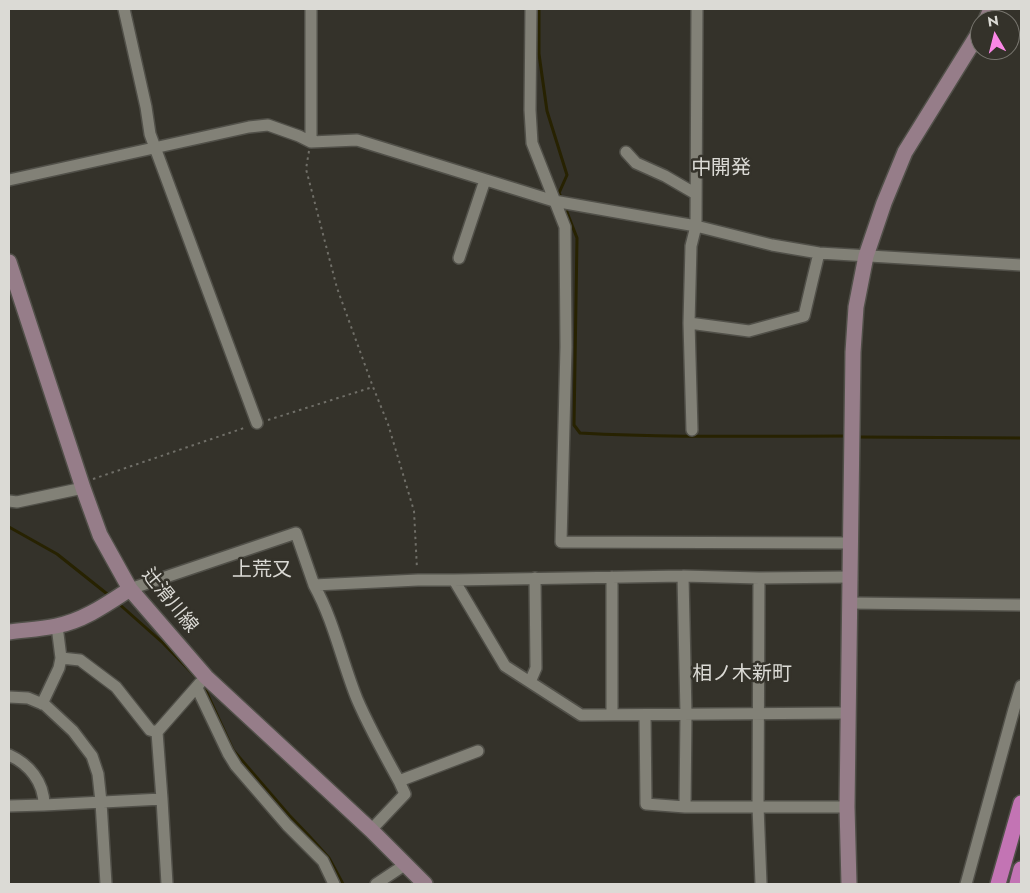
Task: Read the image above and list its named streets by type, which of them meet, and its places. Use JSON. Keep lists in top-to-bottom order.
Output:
{
  "streets": {
    "street": ["辻滑川線"]
  },
  "districts": ["中開発", "上荒又", "相ノ木新町"],
  "north": "top"
}
